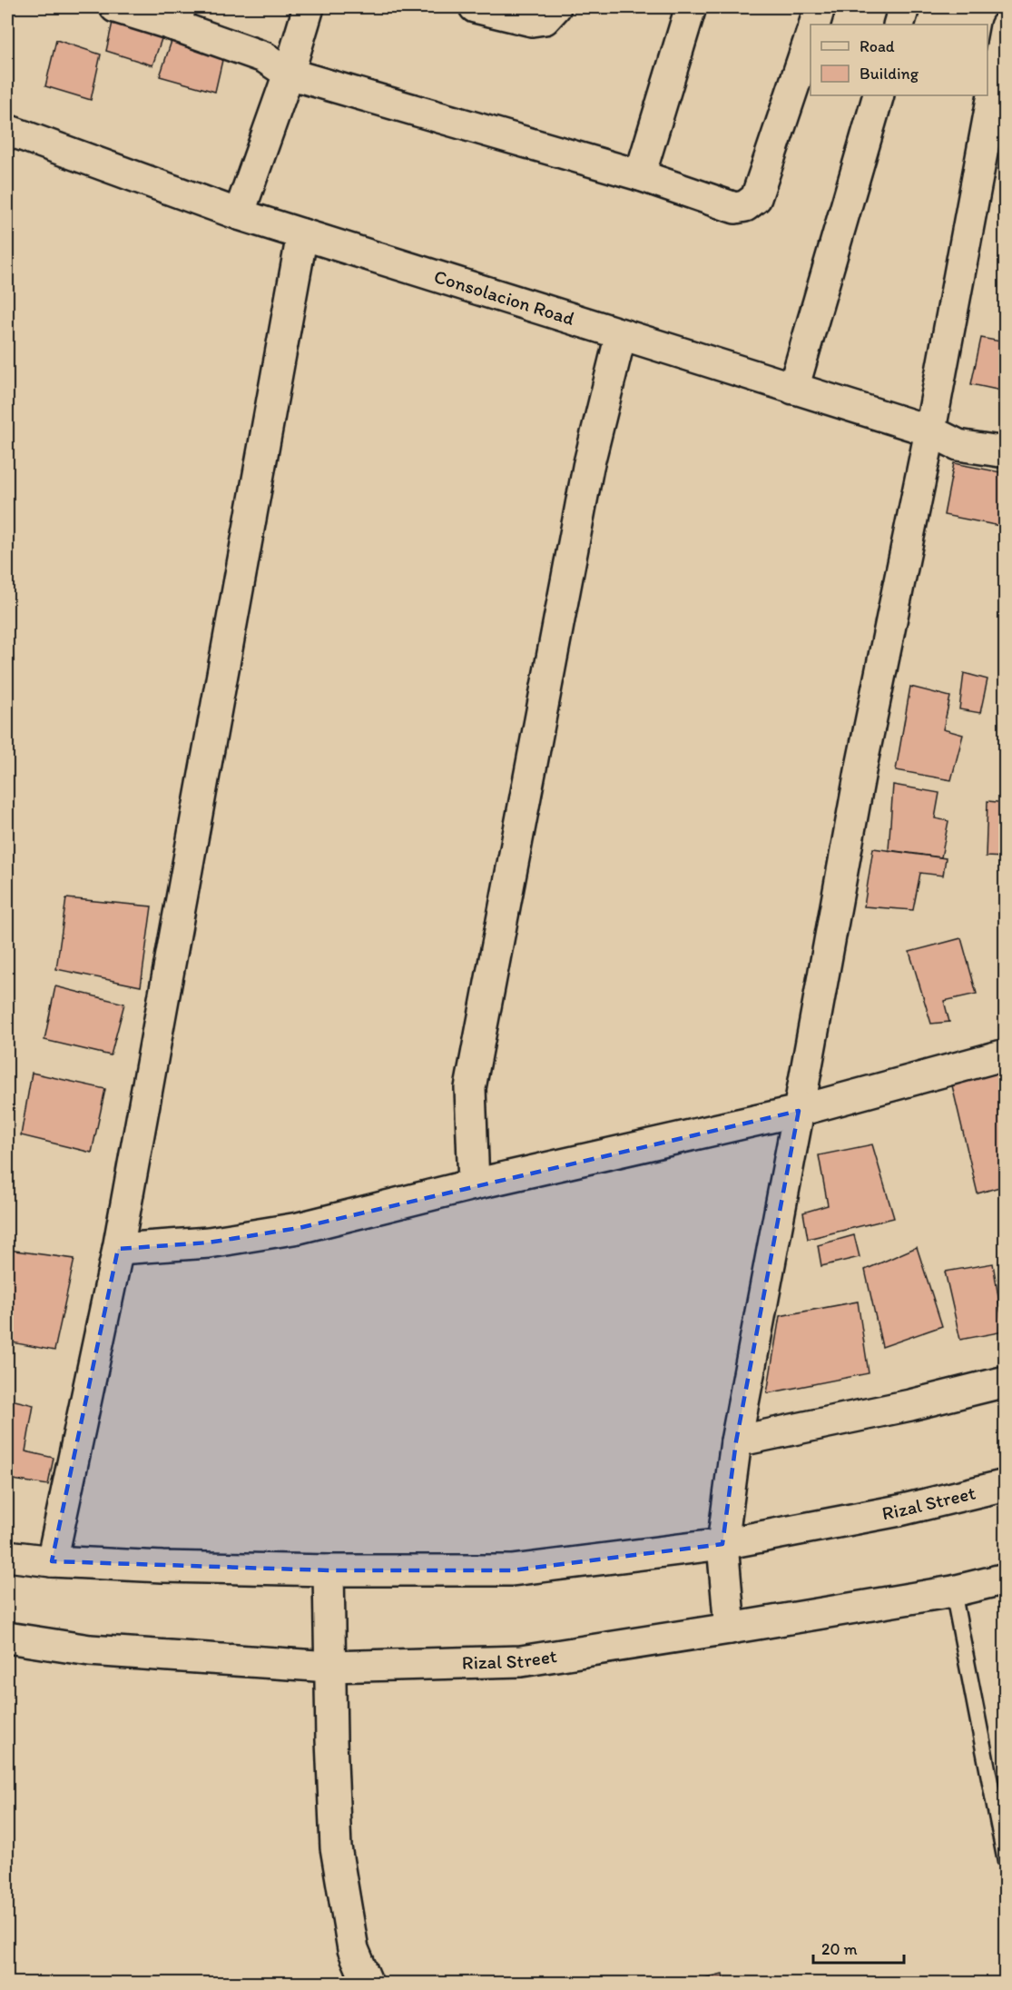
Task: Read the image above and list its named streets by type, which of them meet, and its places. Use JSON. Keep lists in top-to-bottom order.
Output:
{
  "streets": {
    "street": ["Consolacion Road", "Rizal Street"]
  },
  "legend": ["Road", "Building"],
  "scale_bar": "20 m"
}
